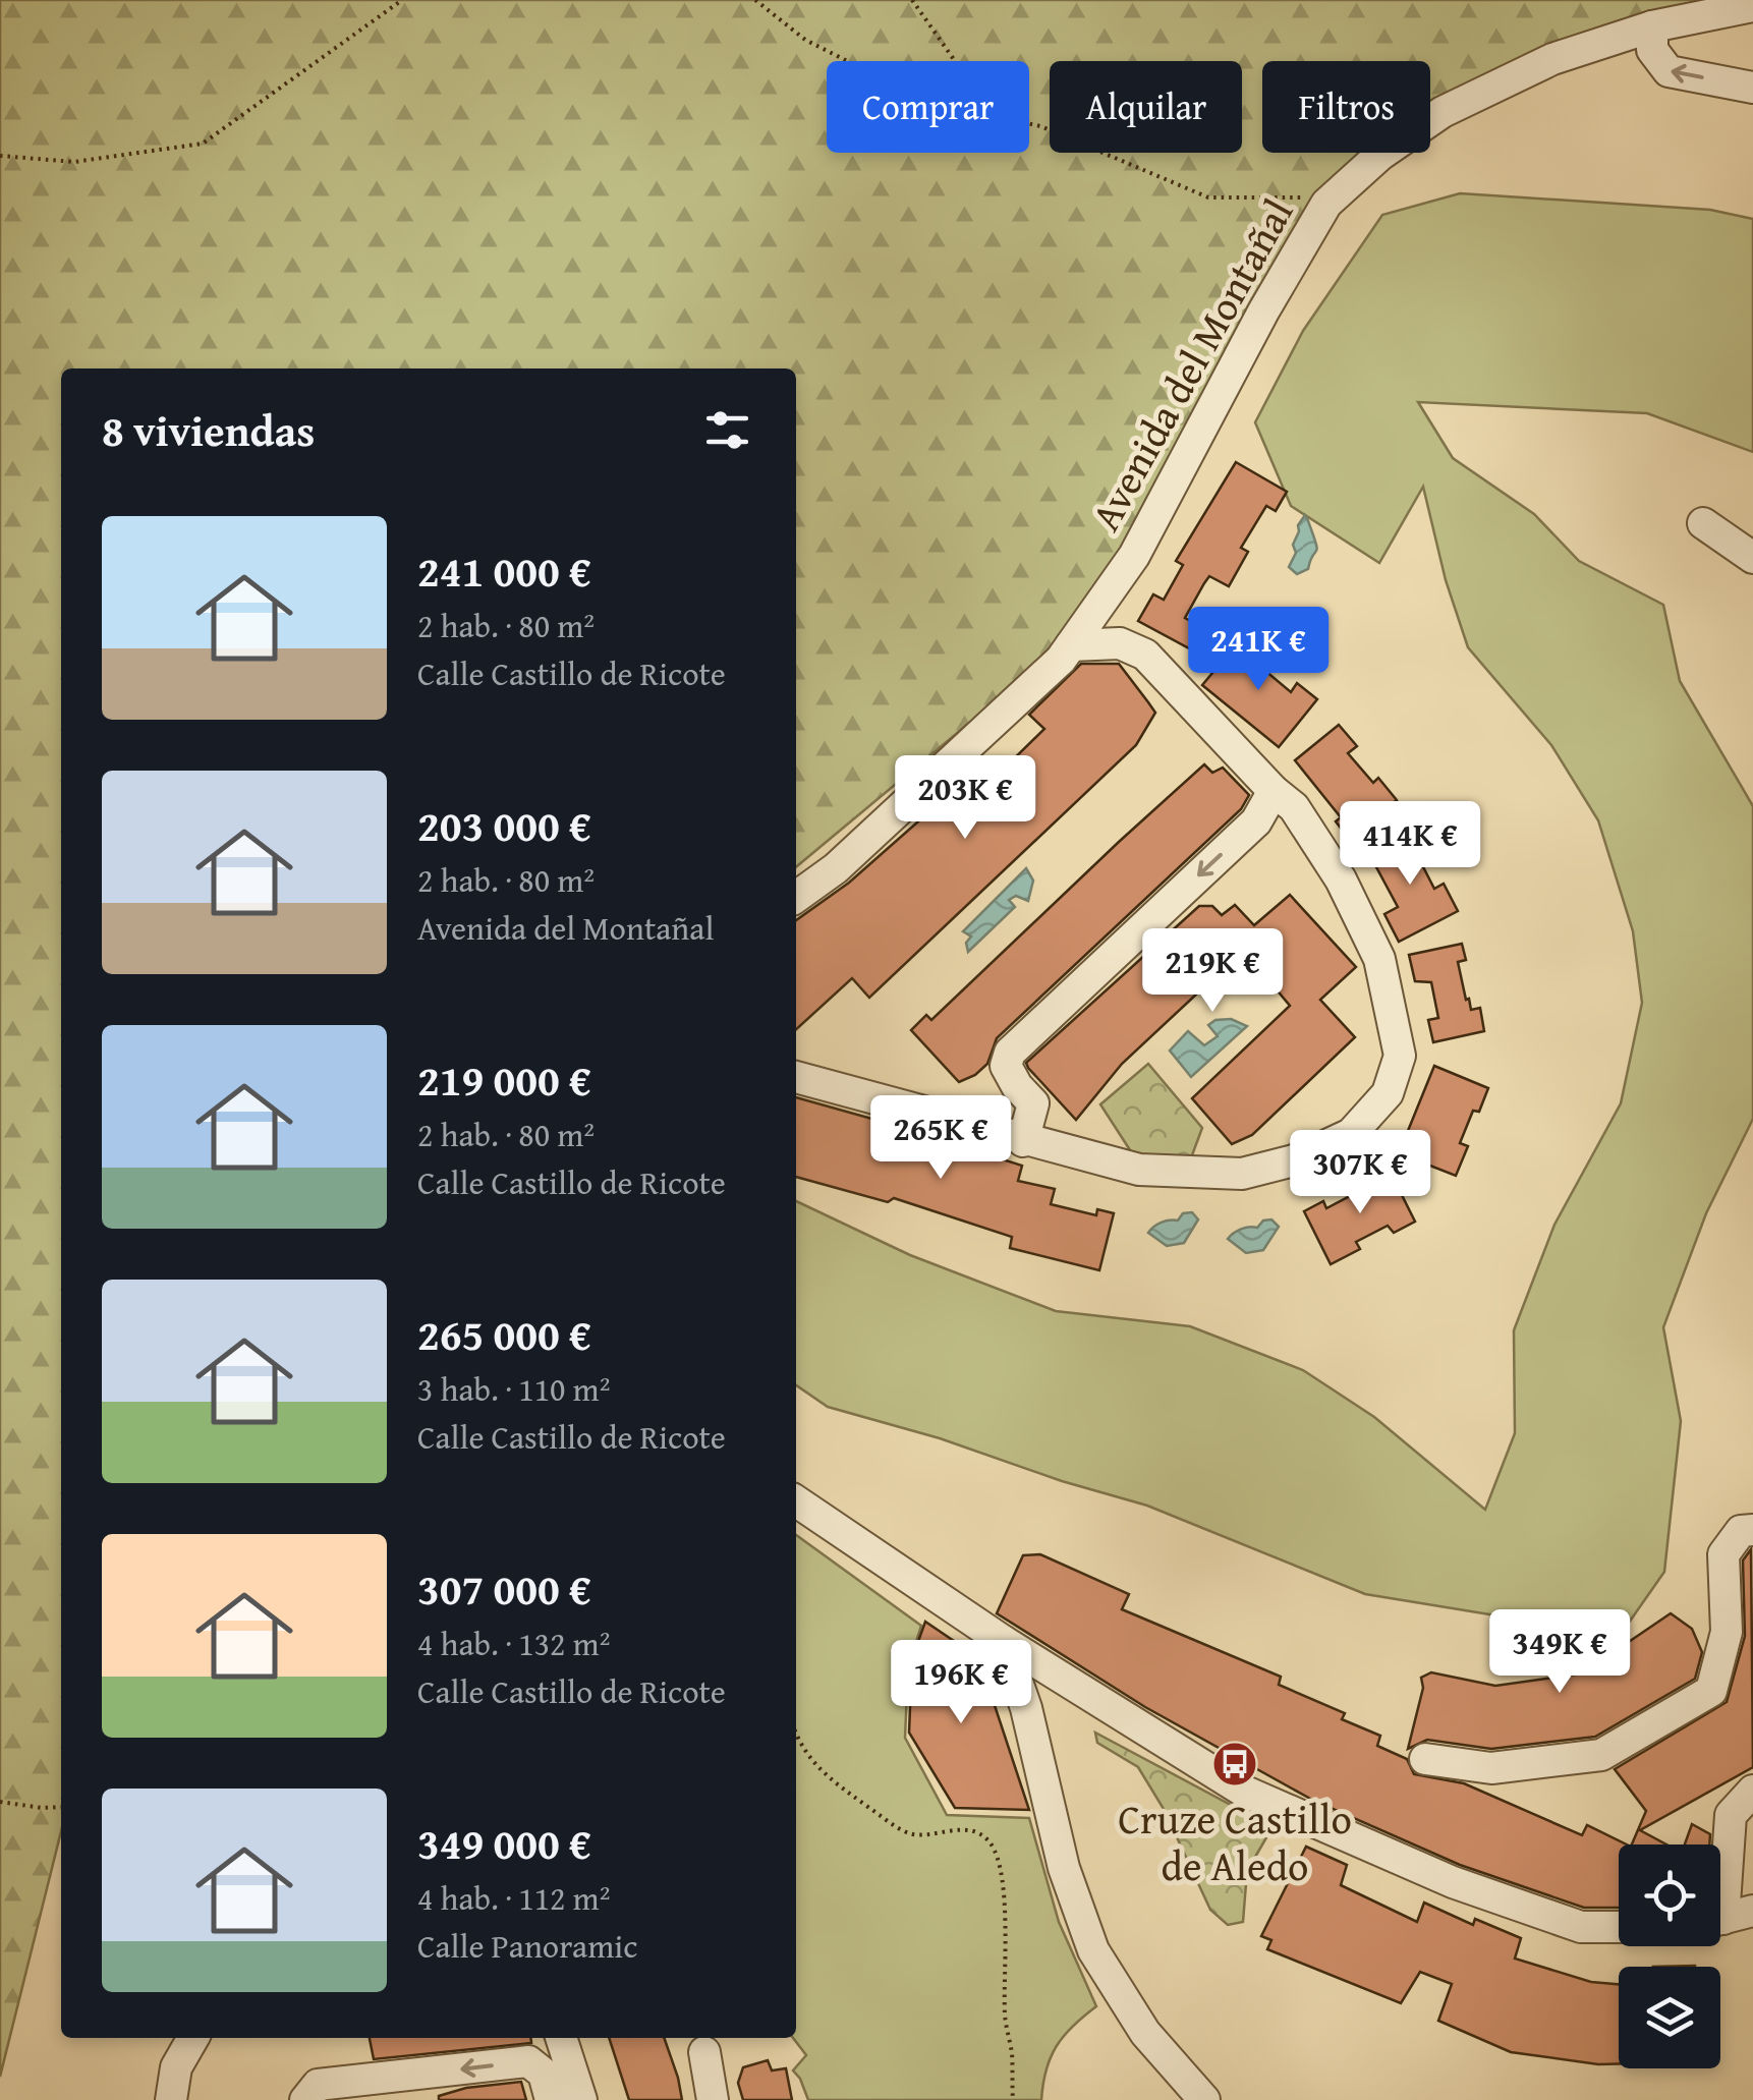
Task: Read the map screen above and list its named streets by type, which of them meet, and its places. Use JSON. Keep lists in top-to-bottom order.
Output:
{
  "streets": {
    "street": ["Avenida del Montañal"]
  },
  "places": {
    "bus stop": ["Cruze Castillo de Aledo"]
  },
  "page": {
    "chip": ["Comprar", "Alquilar", "Filtros"],
    "heading": "8 viviendas",
    "list": [
      {
        "name": "241 000 €",
        "note": "2 hab. · 80 m² · Calle Castillo de Ricote"
      },
      {
        "name": "203 000 €",
        "note": "2 hab. · 80 m² · Avenida del Montañal"
      },
      {
        "name": "219 000 €",
        "note": "2 hab. · 80 m² · Calle Castillo de Ricote"
      },
      {
        "name": "265 000 €",
        "note": "3 hab. · 110 m² · Calle Castillo de Ricote"
      },
      {
        "name": "307 000 €",
        "note": "4 hab. · 132 m² · Calle Castillo de Ricote"
      },
      {
        "name": "349 000 €",
        "note": "4 hab. · 112 m² · Calle Panoramic"
      }
    ],
    "price": [
      "241K €",
      "203K €",
      "414K €",
      "219K €",
      "265K €",
      "307K €",
      "349K €",
      "196K €"
    ]
  }
}
